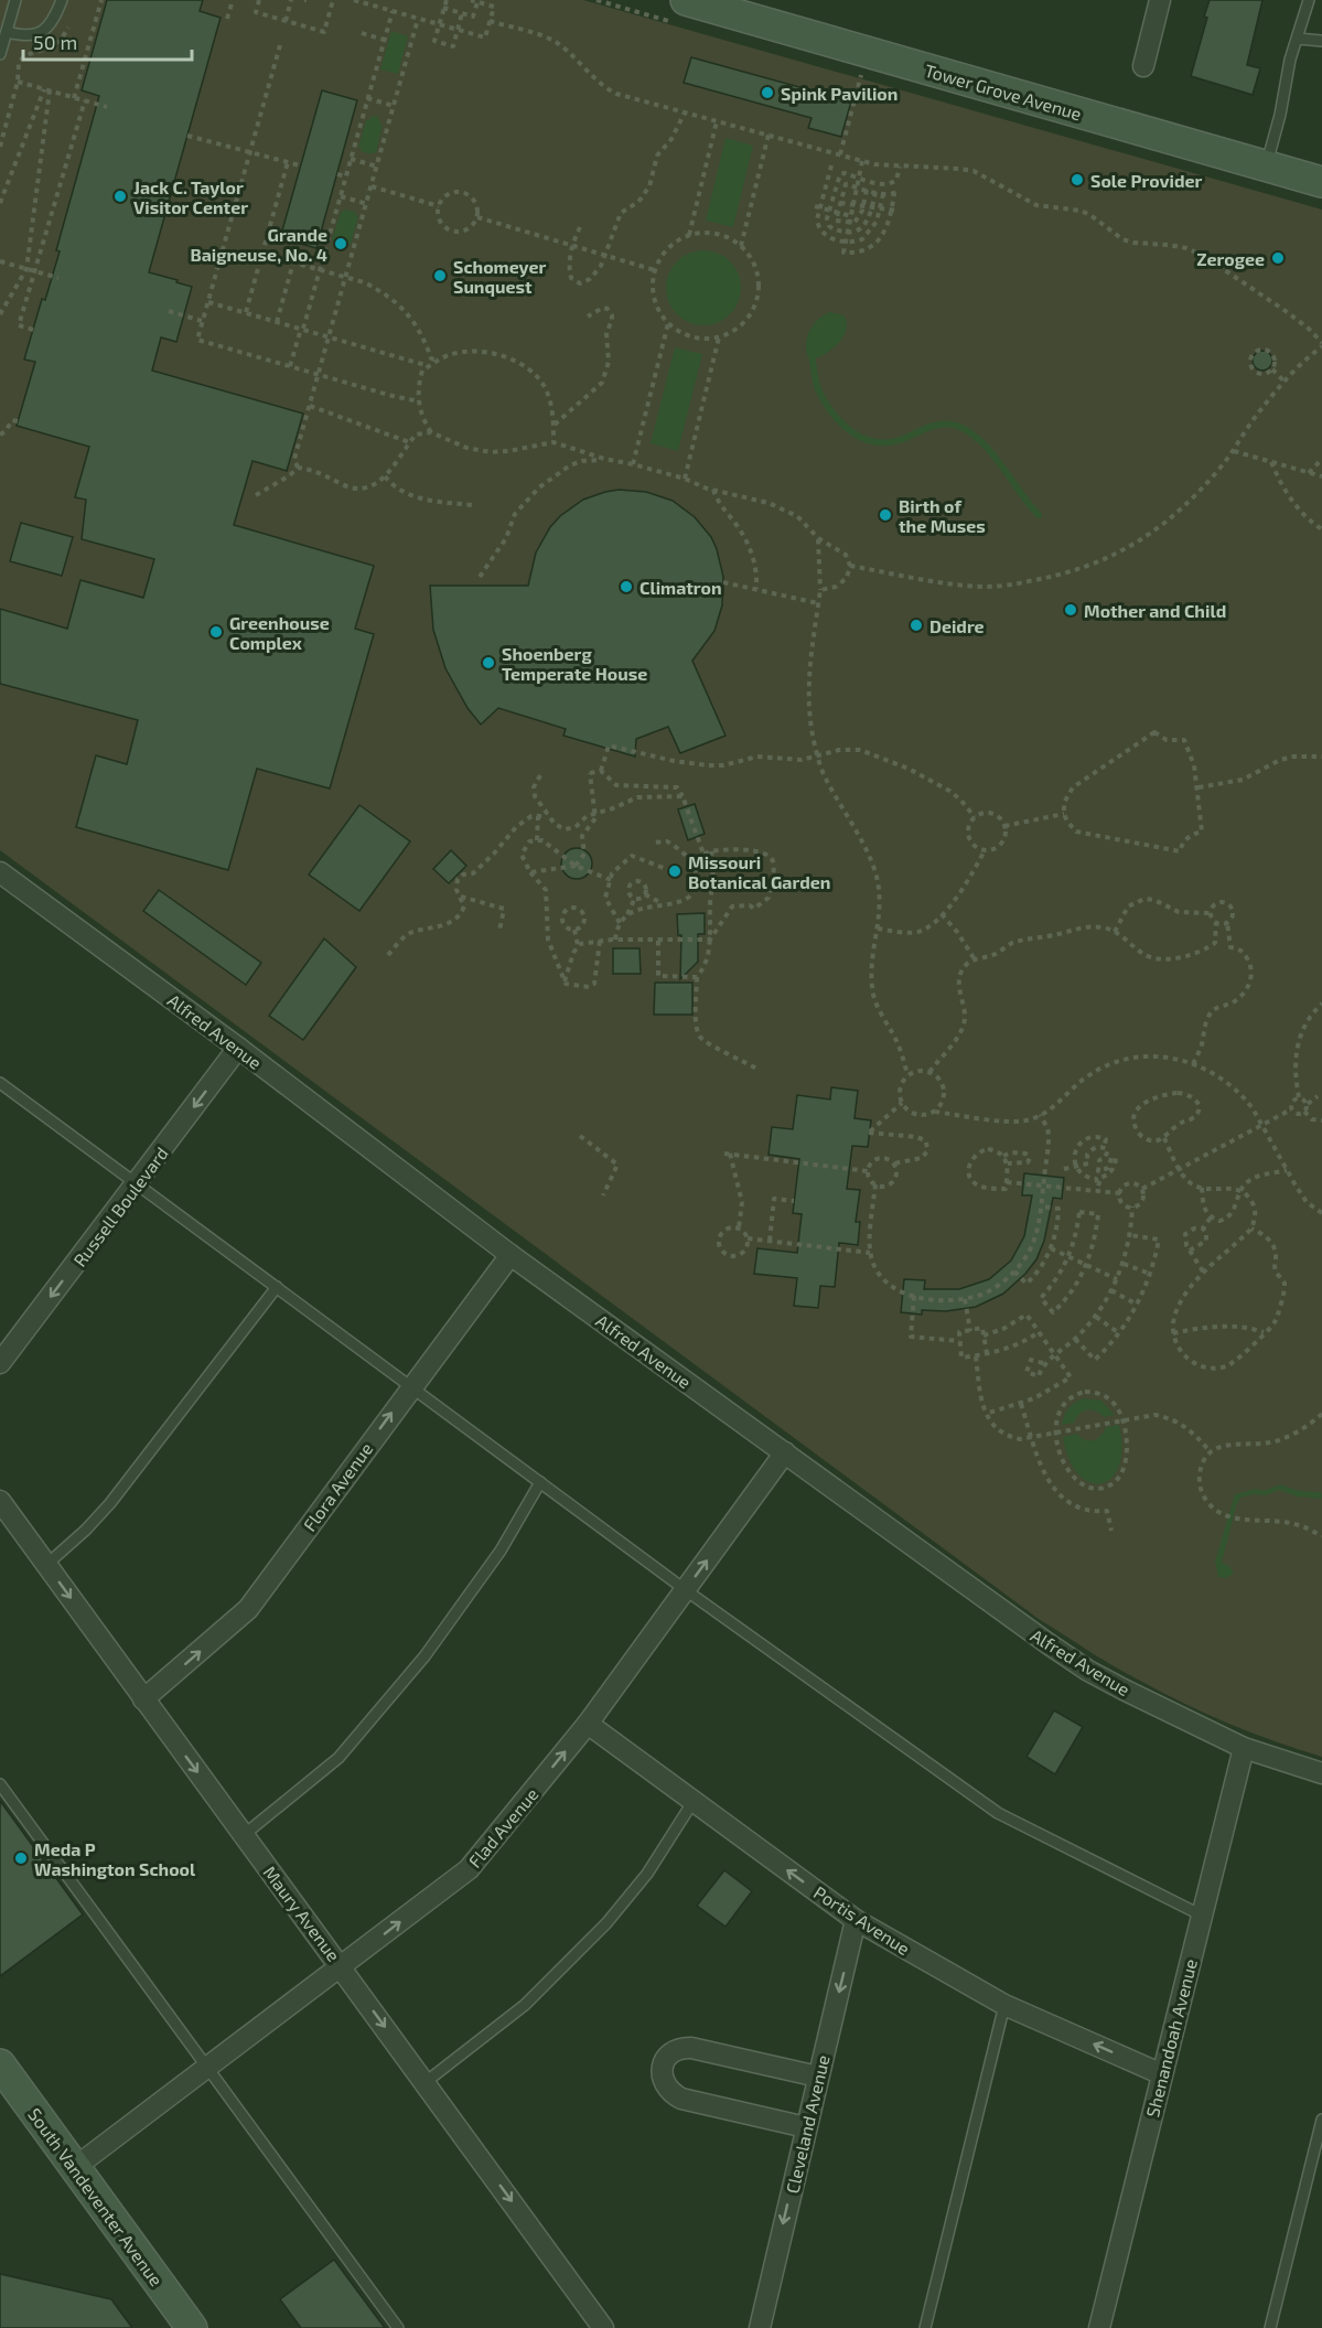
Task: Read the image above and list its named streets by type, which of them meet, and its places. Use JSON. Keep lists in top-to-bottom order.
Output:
{
  "streets": {
    "street": [
      "Tower Grove Avenue",
      "Alfred Avenue",
      "Russell Boulevard",
      "Flora Avenue",
      "Flad Avenue",
      "Maury Avenue",
      "Portis Avenue",
      "Shenandoah Avenue",
      "Cleveland Avenue",
      "South Vandeventer Avenue"
    ]
  },
  "crossings": [
    ["Alfred Avenue", "Russell Boulevard"],
    ["Alfred Avenue", "Flora Avenue"],
    ["Alfred Avenue", "Flad Avenue"],
    ["Alfred Avenue", "Shenandoah Avenue"],
    ["Flora Avenue", "Maury Avenue"],
    ["Flad Avenue", "Maury Avenue"],
    ["Flad Avenue", "Portis Avenue"],
    ["Flad Avenue", "South Vandeventer Avenue"],
    ["Portis Avenue", "Shenandoah Avenue"],
    ["Portis Avenue", "Cleveland Avenue"]
  ],
  "one_way": [
    "Russell Boulevard",
    "Flora Avenue",
    "Flad Avenue",
    "Maury Avenue",
    "Portis Avenue",
    "Cleveland Avenue"
  ],
  "places": [
    "Spink Pavilion",
    "Sole Provider",
    "Jack C. Taylor Visitor Center",
    "Grande Baigneuse, No. 4",
    "Zerogee",
    "Schomeyer Sunquest",
    "Birth of the Muses",
    "Climatron",
    "Mother and Child",
    "Deidre",
    "Greenhouse Complex",
    "Shoenberg Temperate House",
    "Missouri Botanical Garden",
    "Meda P Washington School"
  ],
  "scale_bar": "50 m"
}
